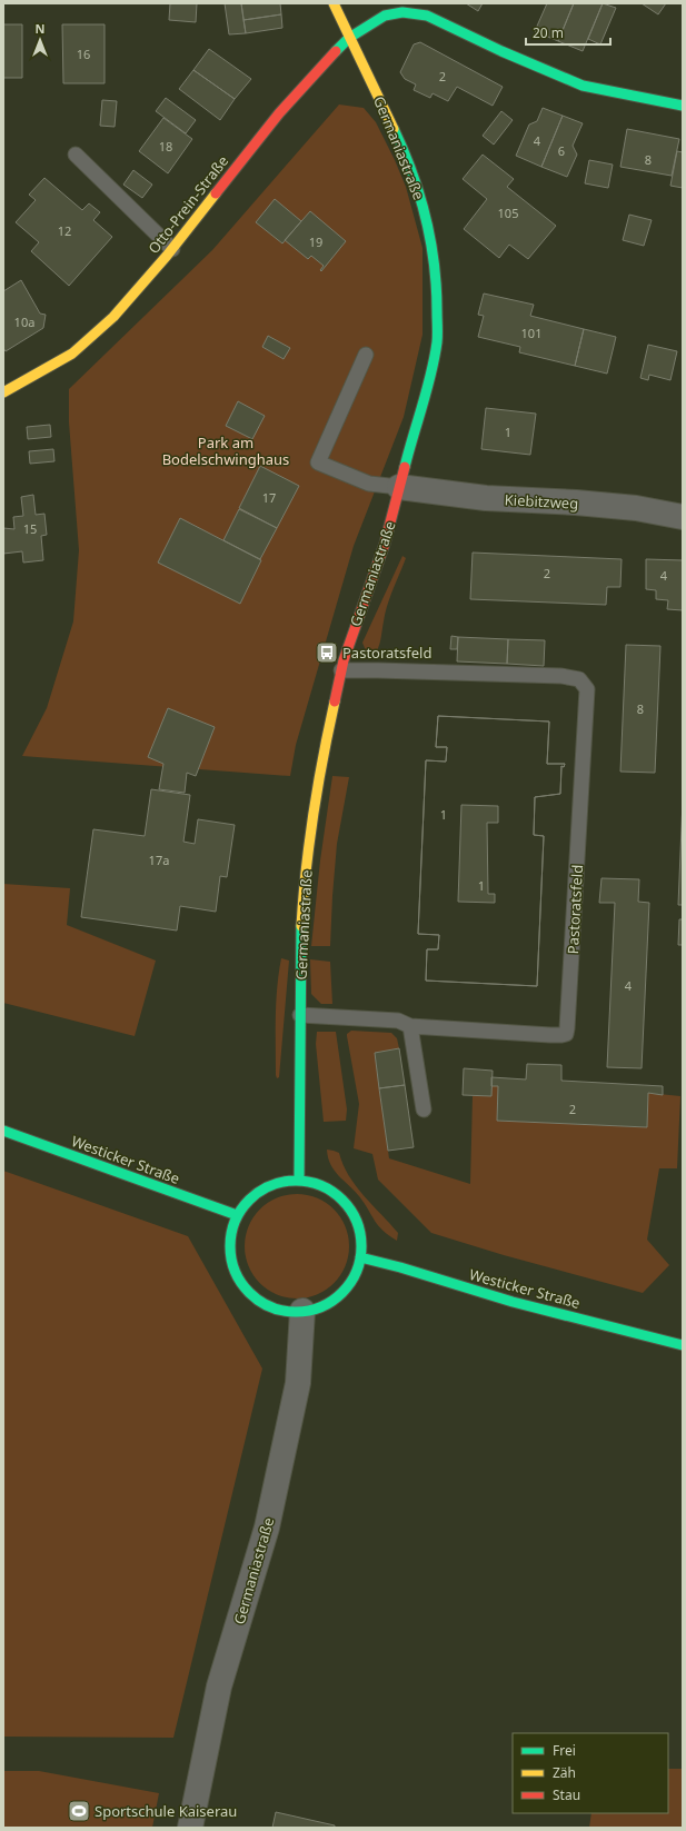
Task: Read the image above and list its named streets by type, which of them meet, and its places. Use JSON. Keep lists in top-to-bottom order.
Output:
{
  "streets": {
    "street": [
      "Germaniastraße",
      "Otto-Prein-Straße",
      "Kiebitzweg",
      "Westicker Straße"
    ],
    "lane": ["Pastoratsfeld"]
  },
  "crossings": [
    ["Germaniastraße", "Otto-Prein-Straße"],
    ["Germaniastraße", "Kiebitzweg"],
    ["Germaniastraße", "Pastoratsfeld"],
    ["Germaniastraße", "Westicker Straße"]
  ],
  "parks": ["Park am Bodelschwinghaus"],
  "places": {
    "bus stop": ["Pastoratsfeld"],
    "sports": ["Sportschule Kaiserau"]
  },
  "house_numbers": [
    "16",
    "2",
    "4",
    "18",
    "6",
    "8",
    "105",
    "12",
    "19",
    "10a",
    "101",
    "1",
    "17",
    "15",
    "2",
    "4",
    "8",
    "1",
    "17a",
    "1",
    "4",
    "2"
  ],
  "legend": ["Frei", "Zäh", "Stau"],
  "scale_bar": "20 m",
  "north": "top"
}
